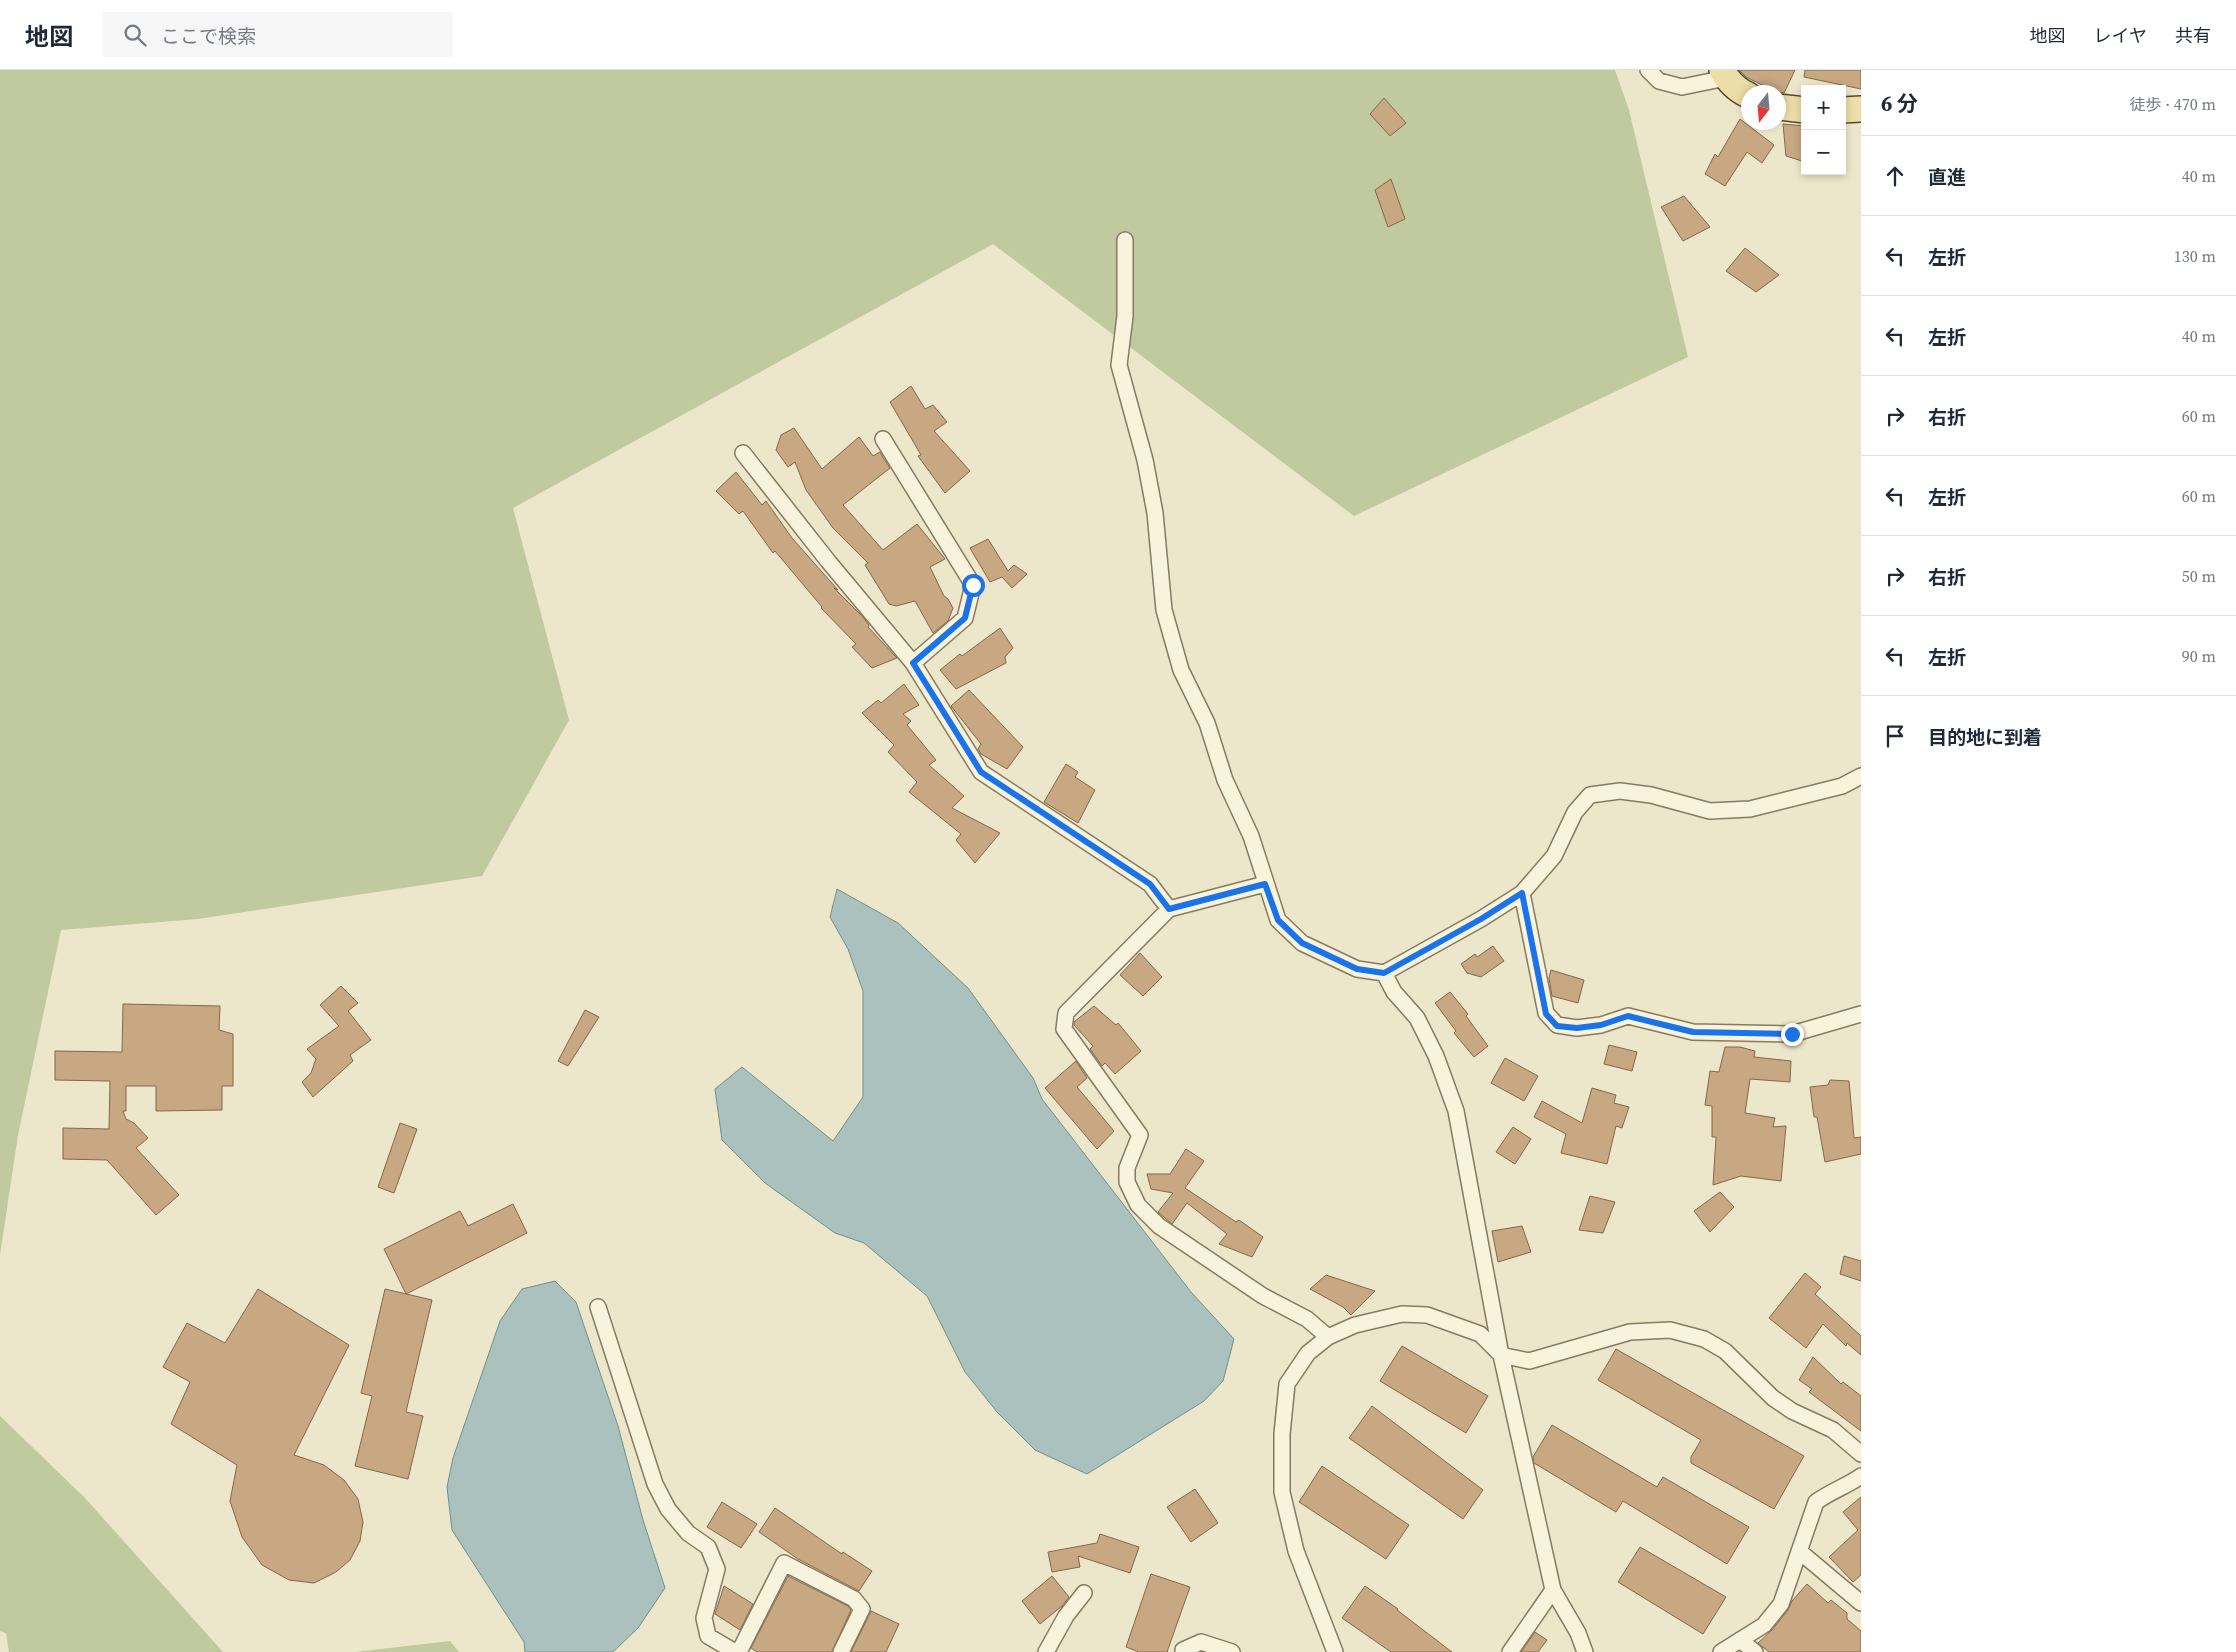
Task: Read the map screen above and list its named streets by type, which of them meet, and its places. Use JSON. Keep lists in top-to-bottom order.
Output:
{
  "north": "bottom",
  "page": {
    "header": "地図",
    "search": "ここで検索",
    "nav": ["地図", "レイヤ", "共有"],
    "heading": ["6 分", "徒歩 · 470 m"],
    "map_buttons": ["+", "−"],
    "list": [
      ["直進", "40 m"],
      ["左折", "130 m"],
      ["左折", "40 m"],
      ["右折", "60 m"],
      ["左折", "60 m"],
      ["右折", "50 m"],
      ["左折", "90 m"],
      "目的地に到着"
    ]
  }
}
